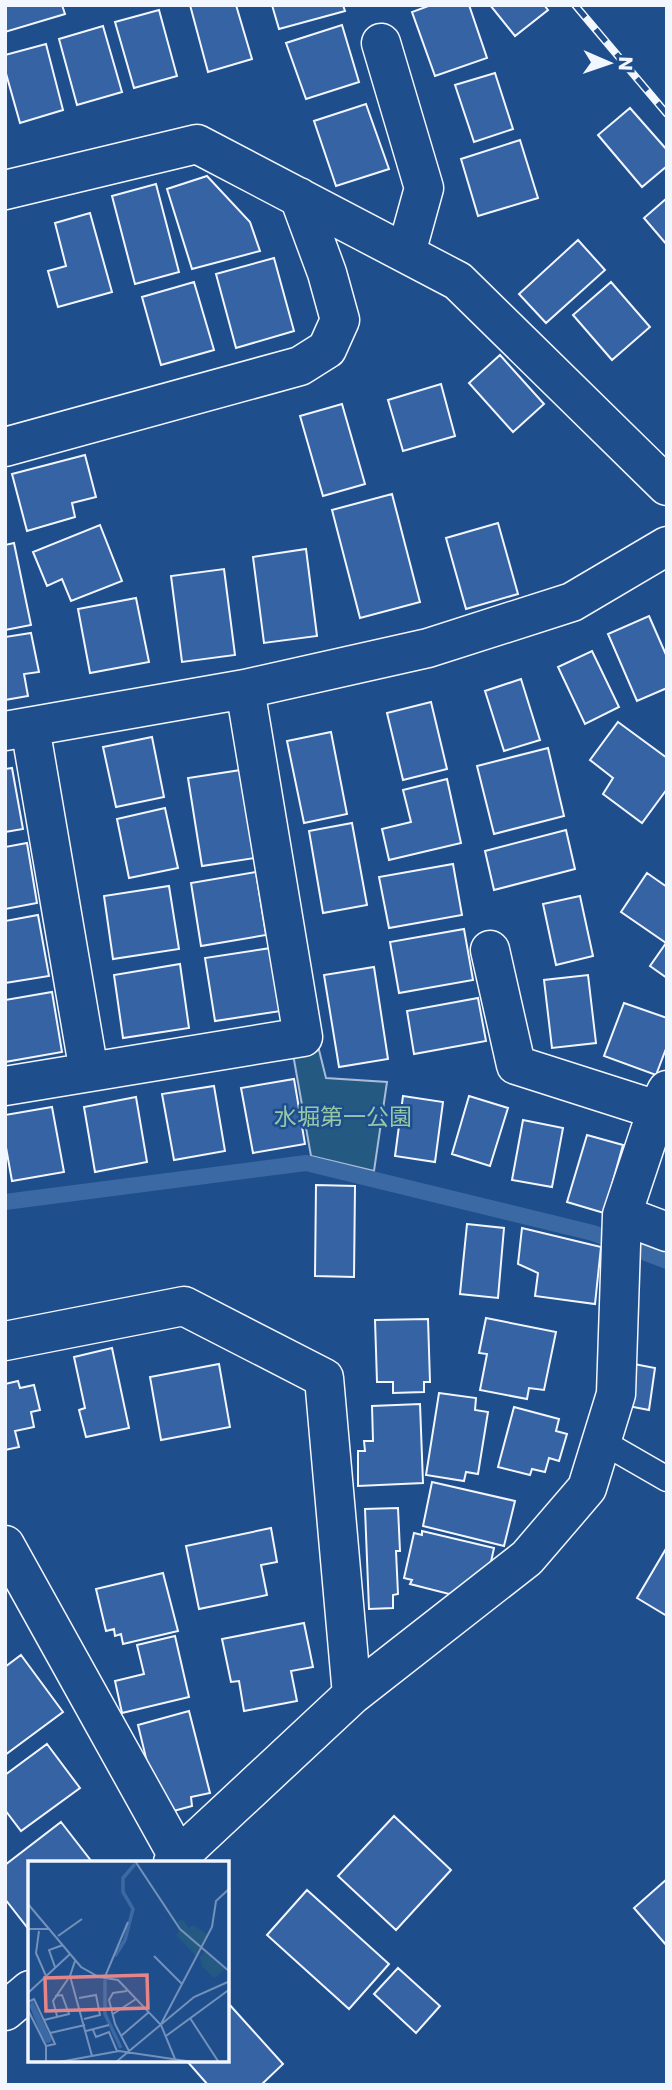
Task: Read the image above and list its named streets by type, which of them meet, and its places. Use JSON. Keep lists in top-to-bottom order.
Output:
{
  "parks": ["水堀第一公園"],
  "north": "right"
}
